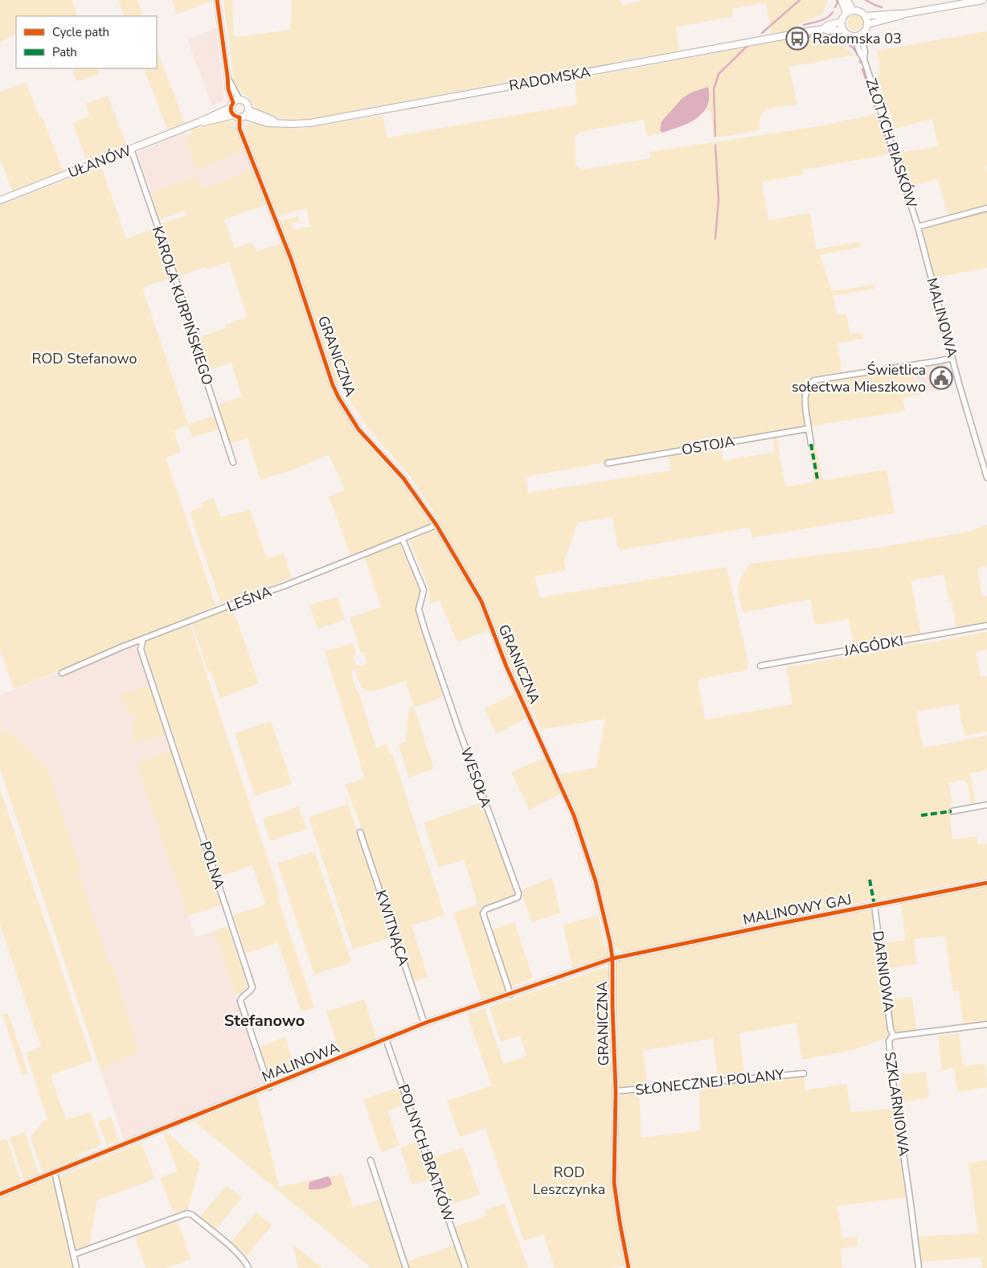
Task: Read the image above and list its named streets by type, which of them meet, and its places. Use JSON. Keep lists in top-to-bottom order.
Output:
{
  "streets": {
    "street": [
      "RADOMSKA",
      "ZŁOTYCH PIASKÓW",
      "UŁANÓW",
      "KAROLA KURPIŃSKIEGO",
      "MALINOWA",
      "GRANICZNA",
      "OSTOJA",
      "LEŚNA",
      "JAGÓDKI",
      "WESOŁA",
      "POLNA",
      "MALINOWY GAJ",
      "KWITNĄCA",
      "DARNIOWA",
      "SŁONECZNEJ POLANY",
      "SZKLARNIOWA",
      "POLNYCH BRATKÓW"
    ]
  },
  "crossings": [
    ["RADOMSKA", "ZŁOTYCH PIASKÓW"],
    ["RADOMSKA", "UŁANÓW"],
    ["RADOMSKA", "GRANICZNA"],
    ["ZŁOTYCH PIASKÓW", "MALINOWA"],
    ["UŁANÓW", "KAROLA KURPIŃSKIEGO"],
    ["UŁANÓW", "GRANICZNA"],
    ["MALINOWA", "GRANICZNA"],
    ["MALINOWA", "WESOŁA"],
    ["MALINOWA", "POLNA"],
    ["MALINOWA", "MALINOWY GAJ"],
    ["MALINOWA", "KWITNĄCA"],
    ["MALINOWA", "POLNYCH BRATKÓW"],
    ["GRANICZNA", "LEŚNA"],
    ["GRANICZNA", "MALINOWY GAJ"],
    ["GRANICZNA", "SŁONECZNEJ POLANY"],
    ["LEŚNA", "WESOŁA"],
    ["LEŚNA", "POLNA"],
    ["MALINOWY GAJ", "DARNIOWA"],
    ["DARNIOWA", "SZKLARNIOWA"]
  ],
  "districts": ["Stefanowo"],
  "parks": ["ROD Stefanowo", "ROD Leszczynka"],
  "places": {
    "bus stop": ["Radomska 03"],
    "public building": ["Świetlica sołectwa Mieszkowo"]
  },
  "legend": ["Cycle path", "Path"]
}
